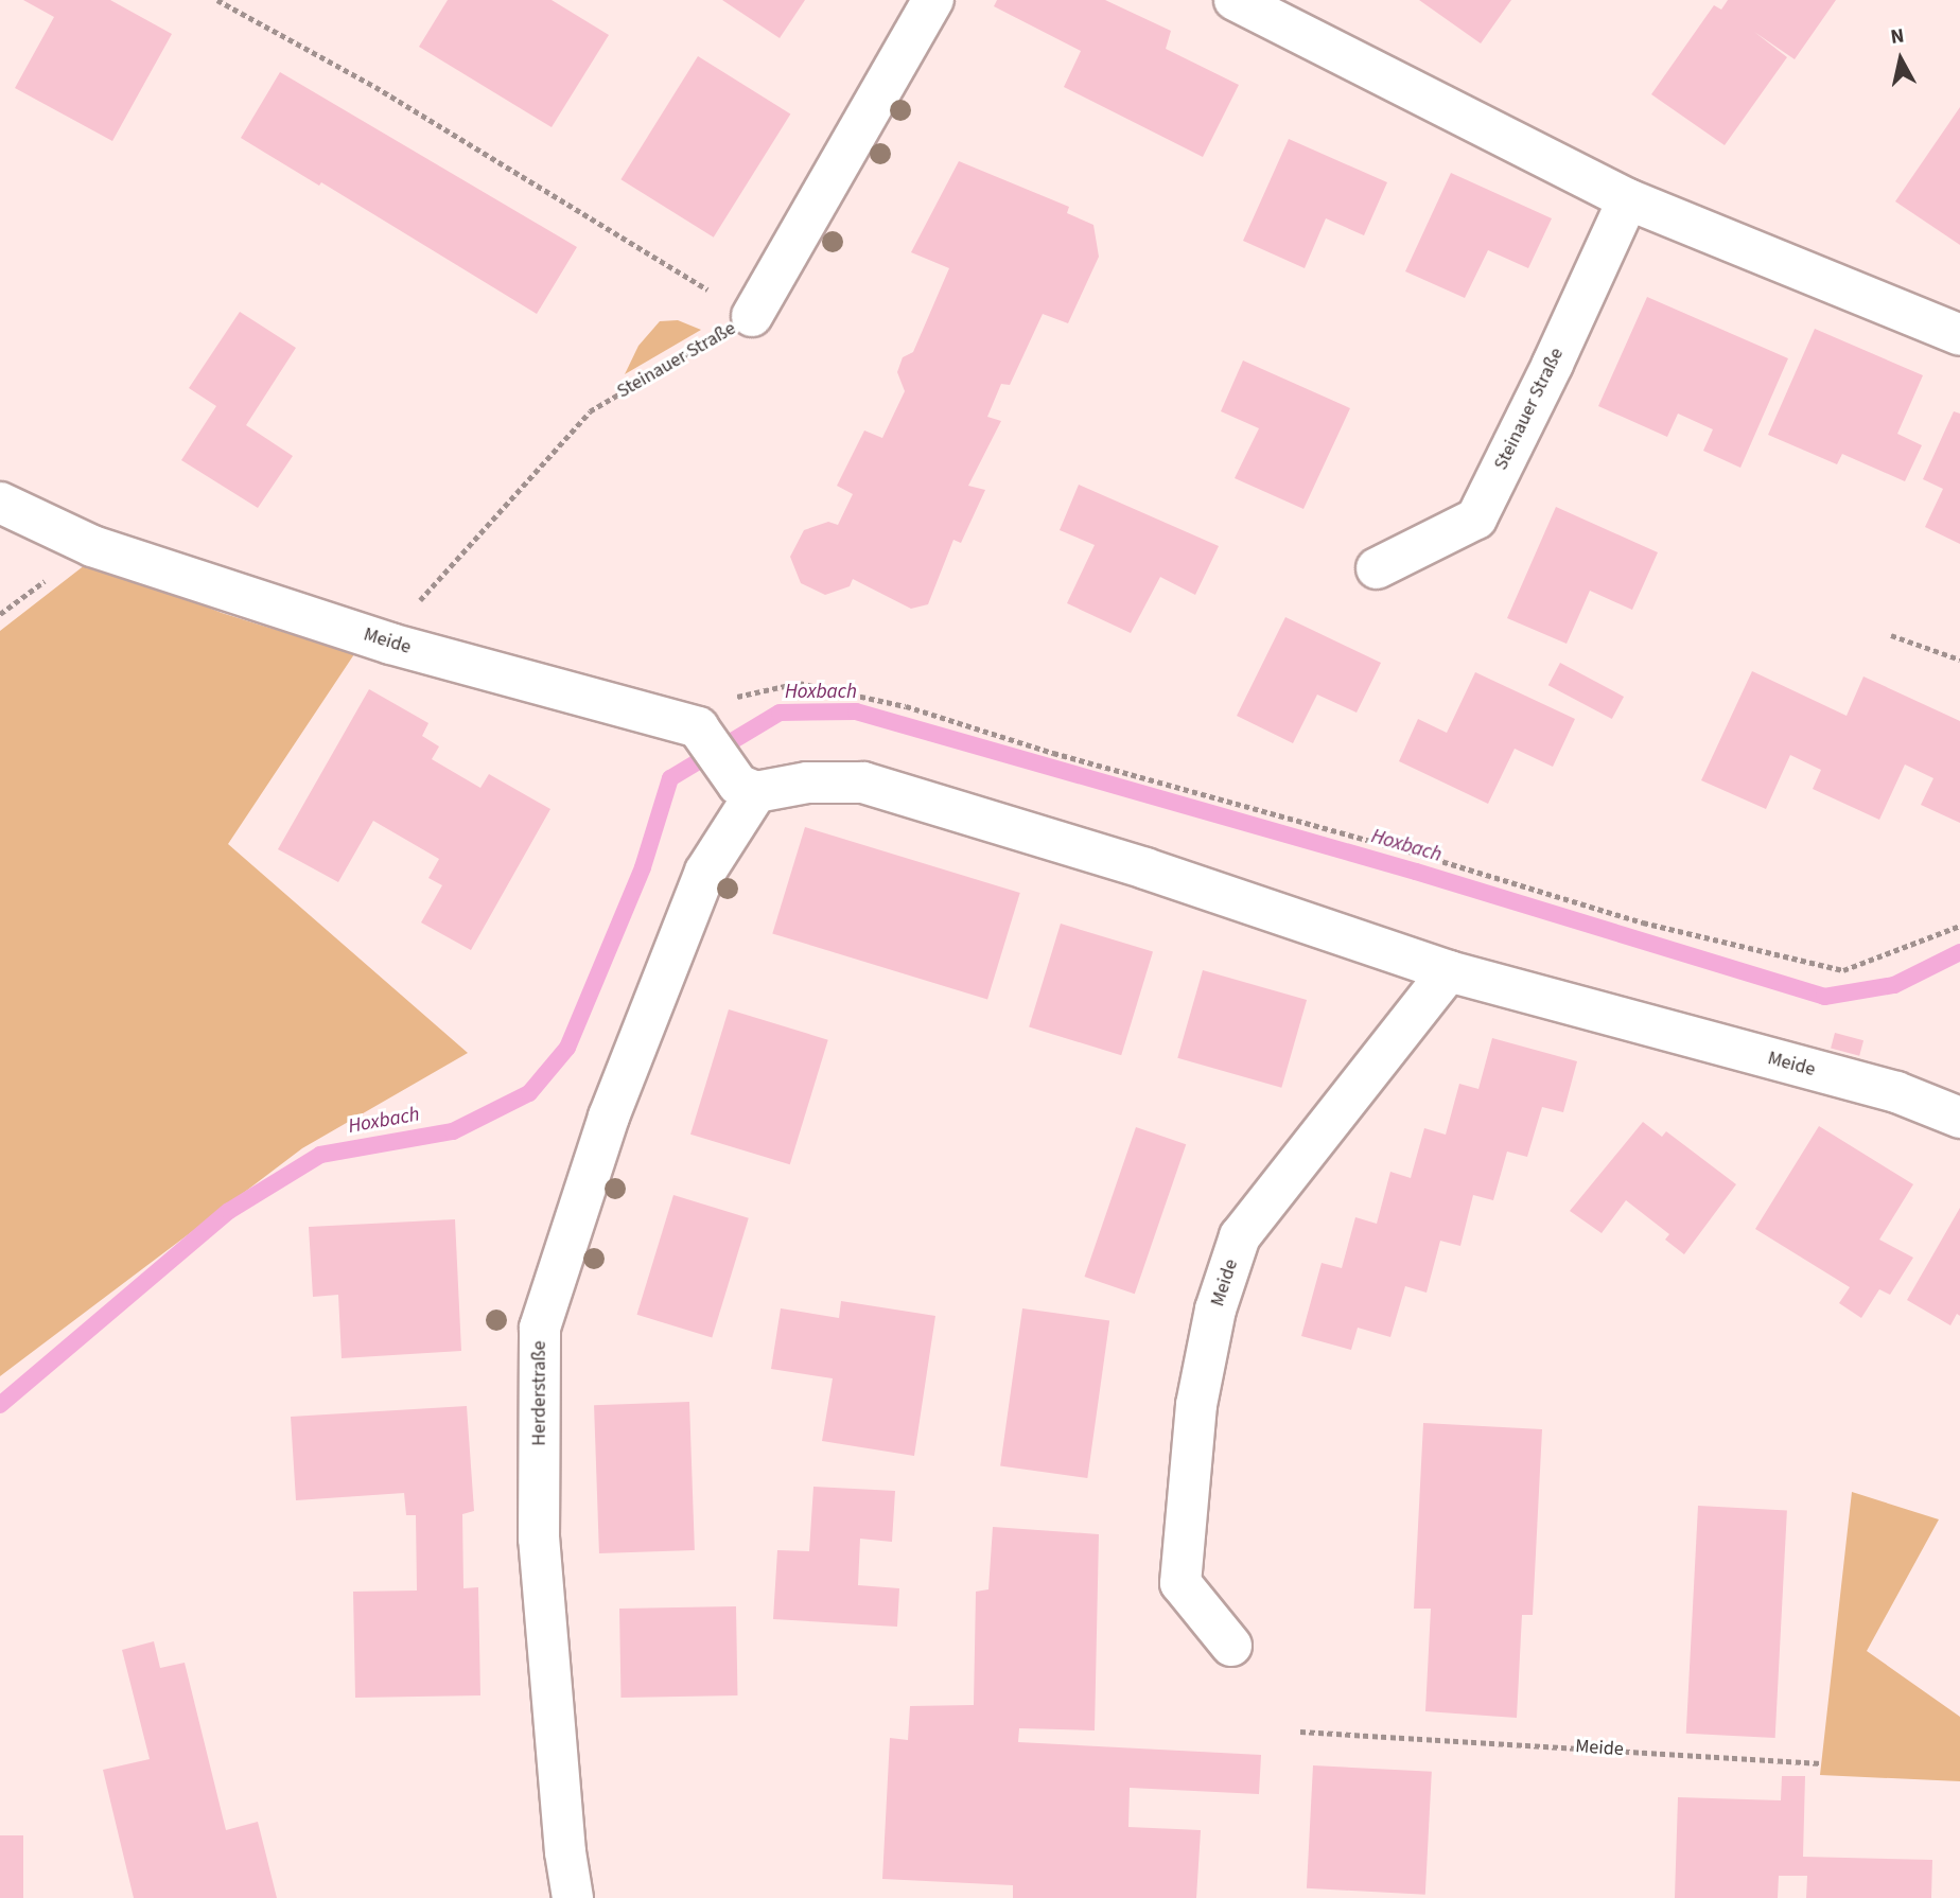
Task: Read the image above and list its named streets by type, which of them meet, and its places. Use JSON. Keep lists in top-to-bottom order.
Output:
{
  "streets": {
    "street": ["Steinauer Straße", "Meide", "Herderstraße"]
  },
  "crossings": [
    ["Steinauer Straße", "Meide"],
    ["Meide", "Herderstraße"]
  ],
  "water": ["Hoxbach"],
  "north": "top"
}
